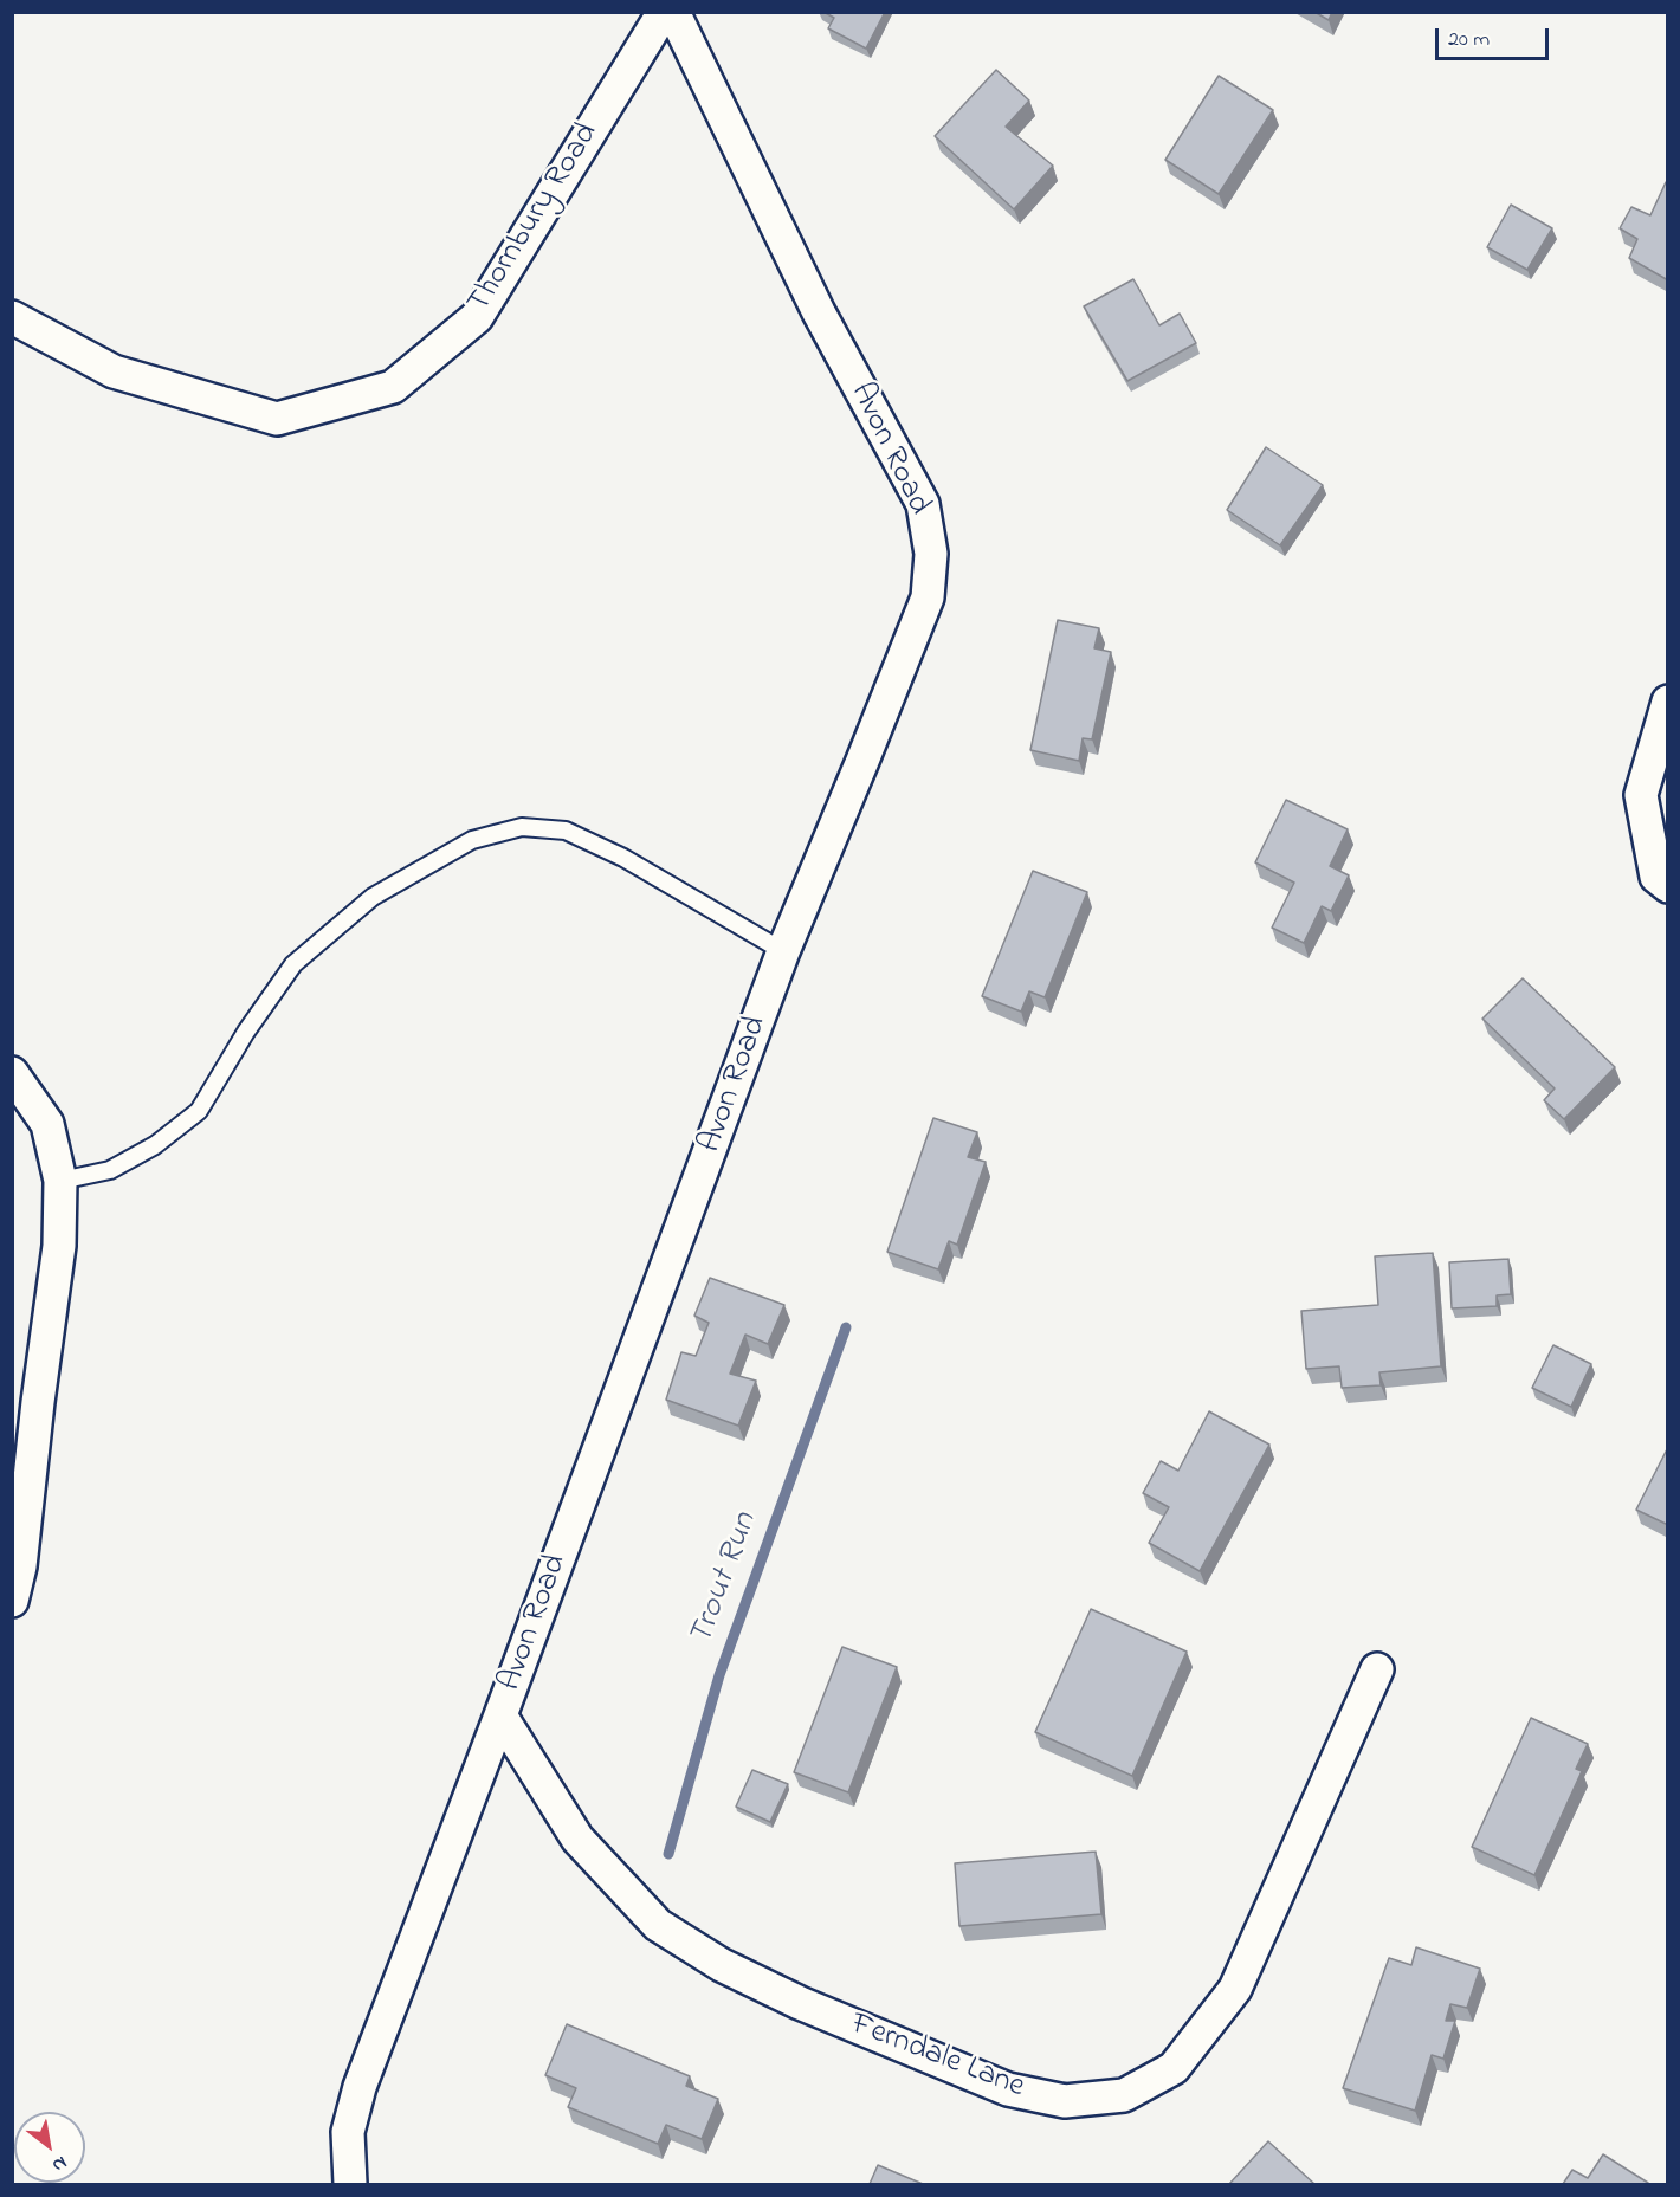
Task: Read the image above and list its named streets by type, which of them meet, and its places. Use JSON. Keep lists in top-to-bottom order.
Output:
{
  "streets": {
    "street": ["Thornbury Road", "Avon Road", "Ferndale Lane"]
  },
  "crossings": [
    ["Avon Road", "Ferndale Lane"]
  ],
  "water": ["Trout Run"],
  "scale_bar": "20 m",
  "north": "bottom right"
}
